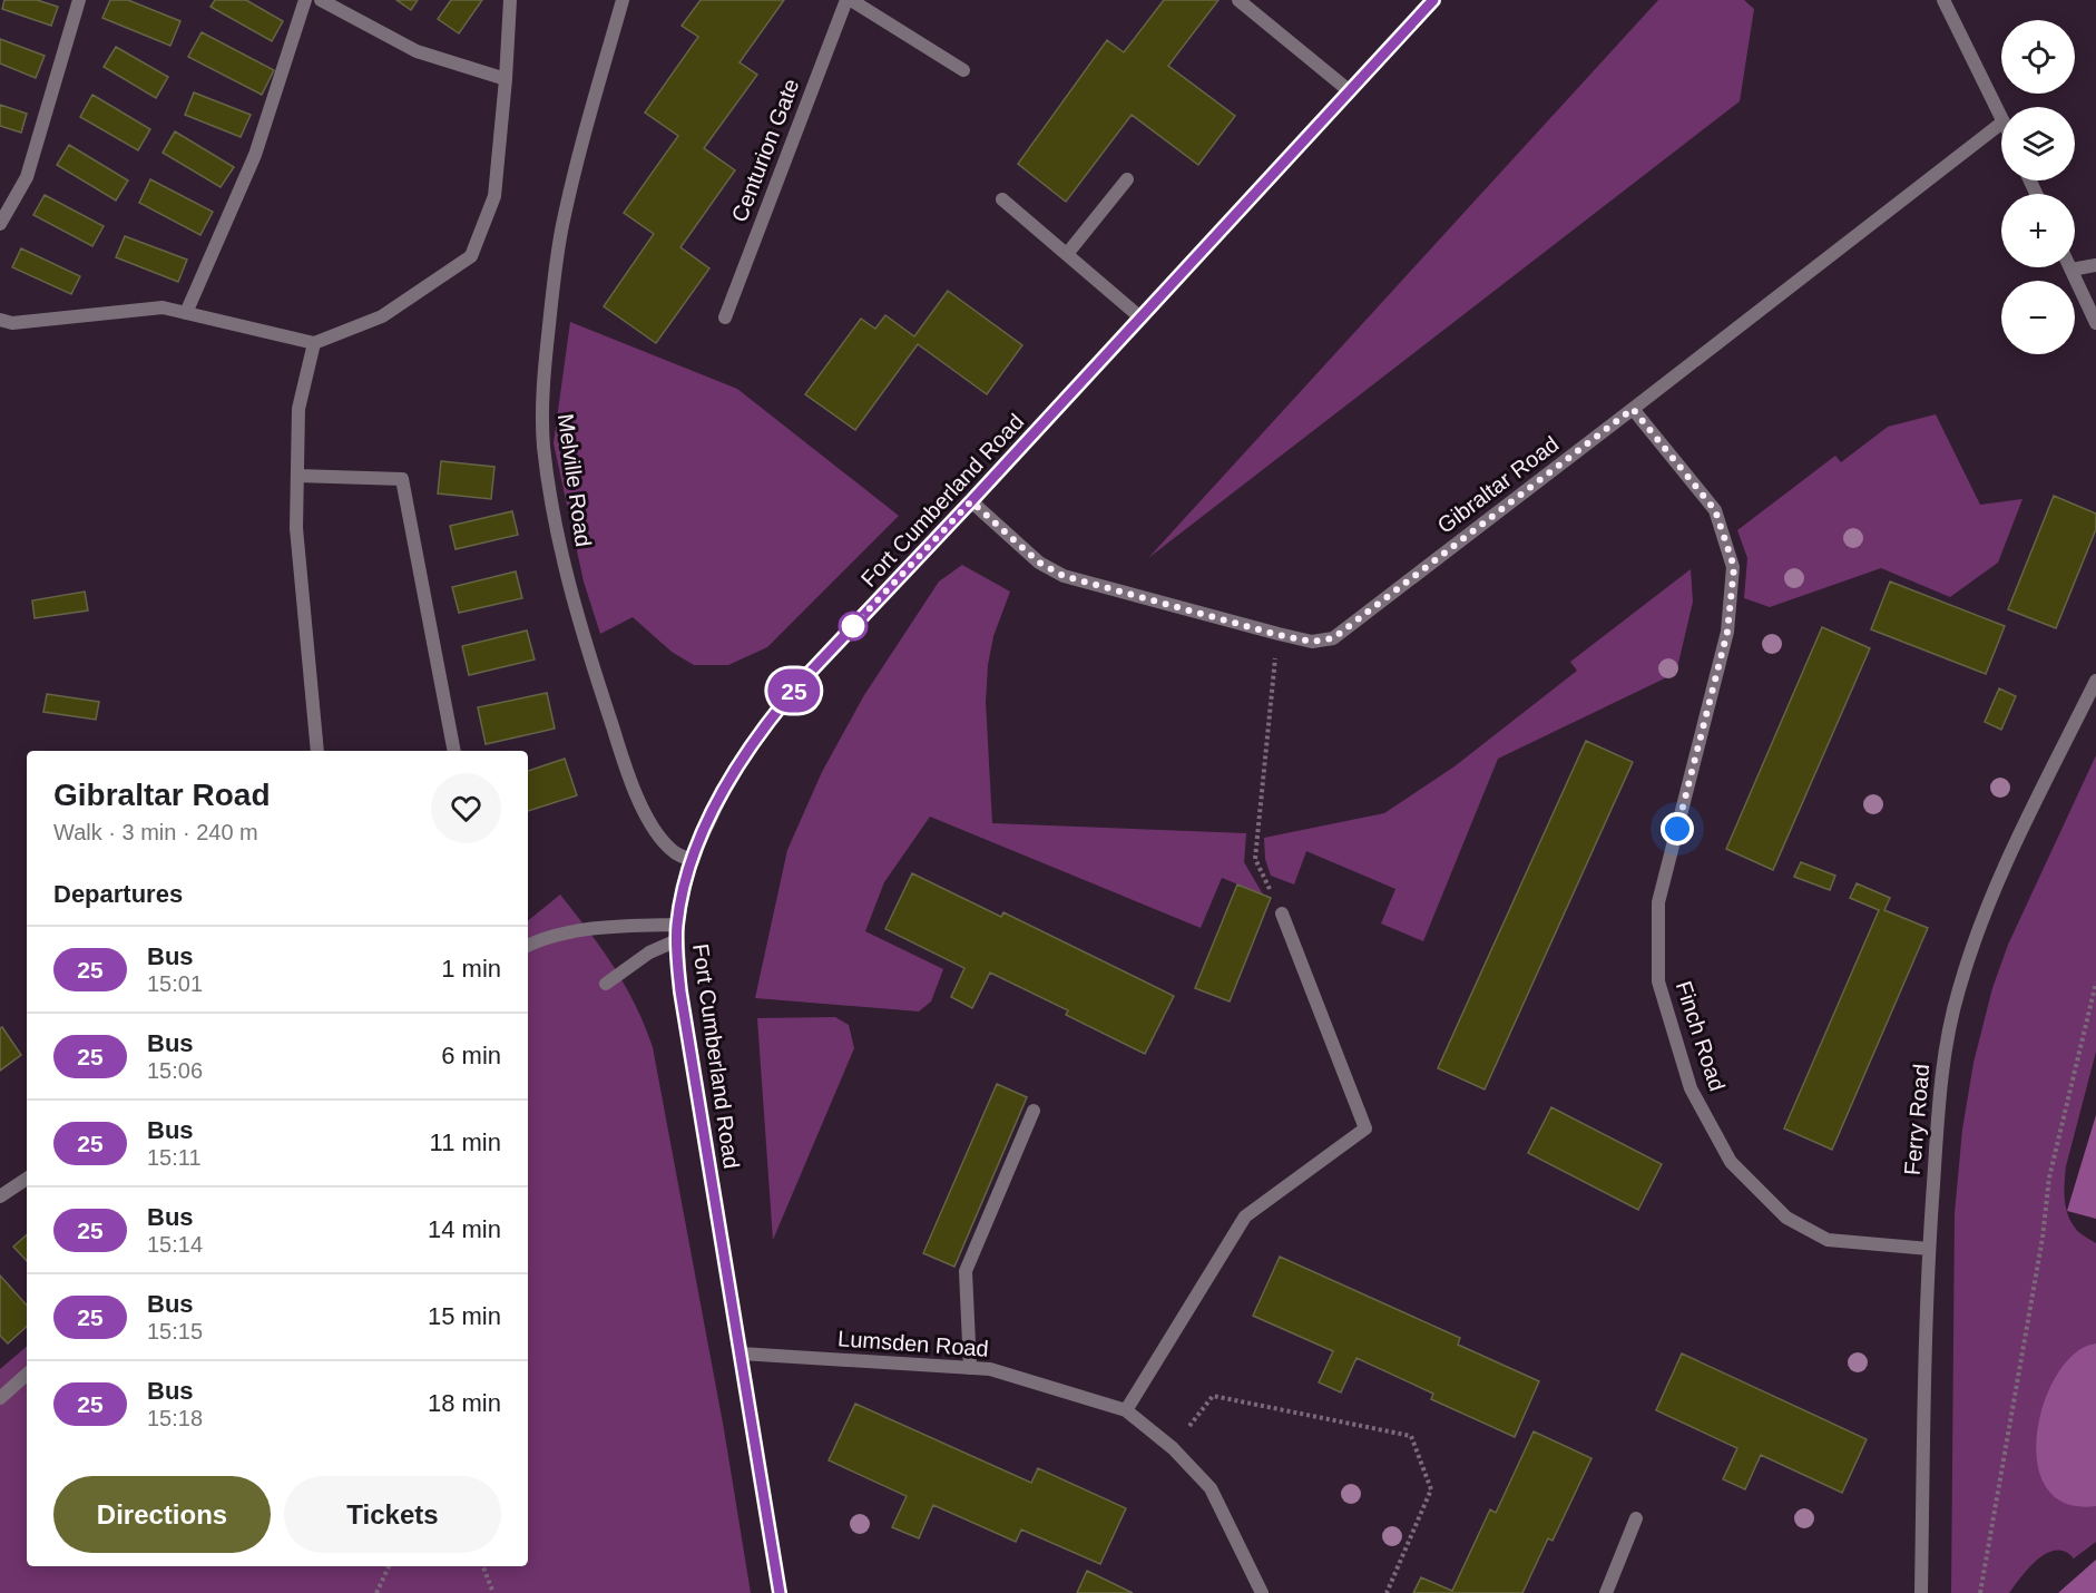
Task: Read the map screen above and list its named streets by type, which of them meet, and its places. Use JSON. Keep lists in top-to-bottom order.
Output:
{
  "streets": {
    "street": [
      "Centurion Gate",
      "Melville Road",
      "Gibraltar Road",
      "Fort Cumberland Road",
      "Finch Road",
      "Ferry Road",
      "Lumsden Road"
    ]
  },
  "crossings": [
    ["Melville Road", "Fort Cumberland Road"],
    ["Gibraltar Road", "Fort Cumberland Road"],
    ["Gibraltar Road", "Finch Road"],
    ["Fort Cumberland Road", "Lumsden Road"],
    ["Finch Road", "Ferry Road"]
  ],
  "lines": ["bus line 25"],
  "page": {
    "on_map": "25",
    "map_buttons": ["+", "−"],
    "heading": [
      ["Gibraltar Road", "Walk · 3 min · 240 m"],
      "Departures"
    ],
    "list": [
      {
        "mark": "25",
        "name": "Bus",
        "note": "15:01",
        "value": "1 min"
      },
      {
        "mark": "25",
        "name": "Bus",
        "note": "15:06",
        "value": "6 min"
      },
      {
        "mark": "25",
        "name": "Bus",
        "note": "15:11",
        "value": "11 min"
      },
      {
        "mark": "25",
        "name": "Bus",
        "note": "15:14",
        "value": "14 min"
      },
      {
        "mark": "25",
        "name": "Bus",
        "note": "15:15",
        "value": "15 min"
      },
      {
        "mark": "25",
        "name": "Bus",
        "note": "15:18",
        "value": "18 min"
      }
    ],
    "buttons": ["Directions", "Tickets"]
  }
}
